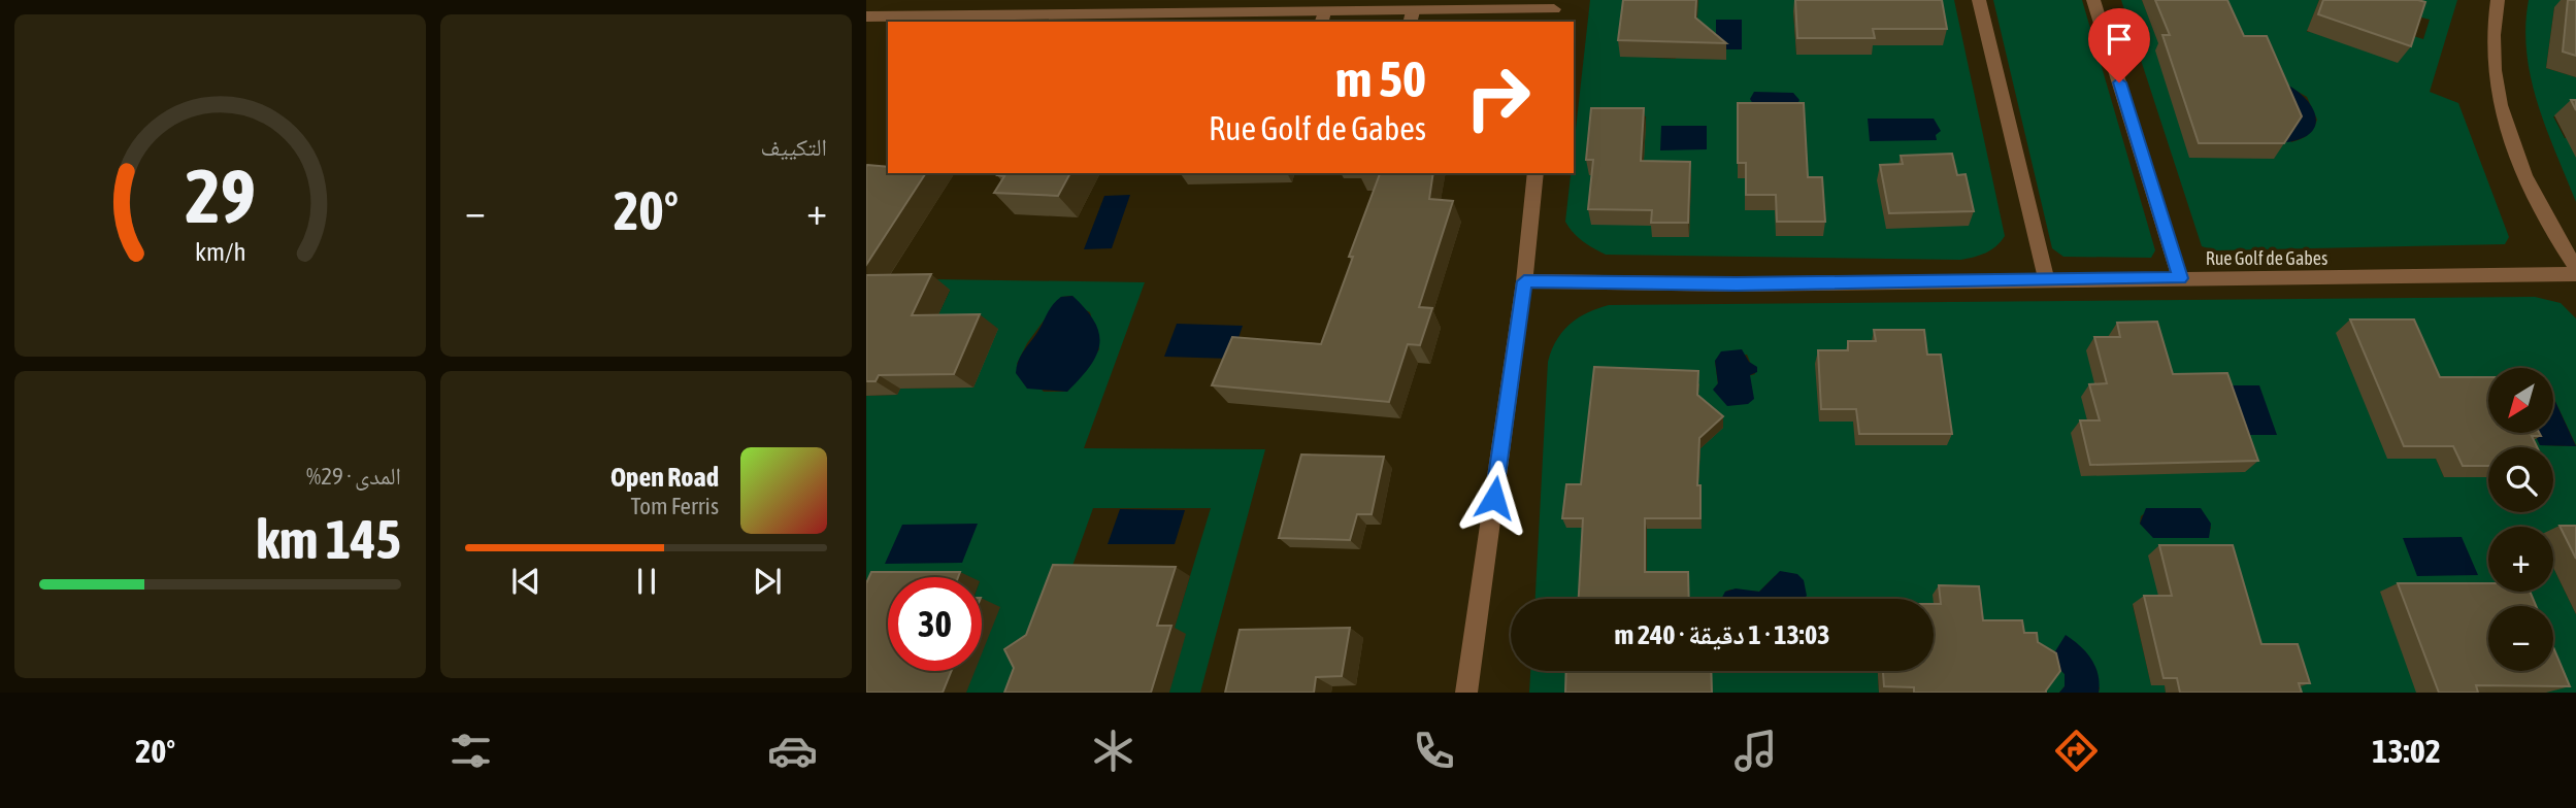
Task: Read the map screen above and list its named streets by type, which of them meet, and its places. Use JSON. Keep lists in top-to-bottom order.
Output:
{
  "streets": {
    "street": ["Rue Golf de Gabes"]
  },
  "north": "bottom left",
  "page": {
    "tile": [
      "التكييف",
      ["المدى · 29%", "145 km"]
    ],
    "turn": ["50 m", "Rue Golf de Gabes"],
    "heat": ["−", "20°", "+"],
    "map_buttons": ["+", "−"],
    "song": ["Open Road", "Tom Ferris"],
    "limit": "30",
    "trip": "13:03 · 1 دقيقة · 240 m",
    "tabs": ["13:02", "20°"],
    "gauge": ["29", "km/h"]
  }
}
